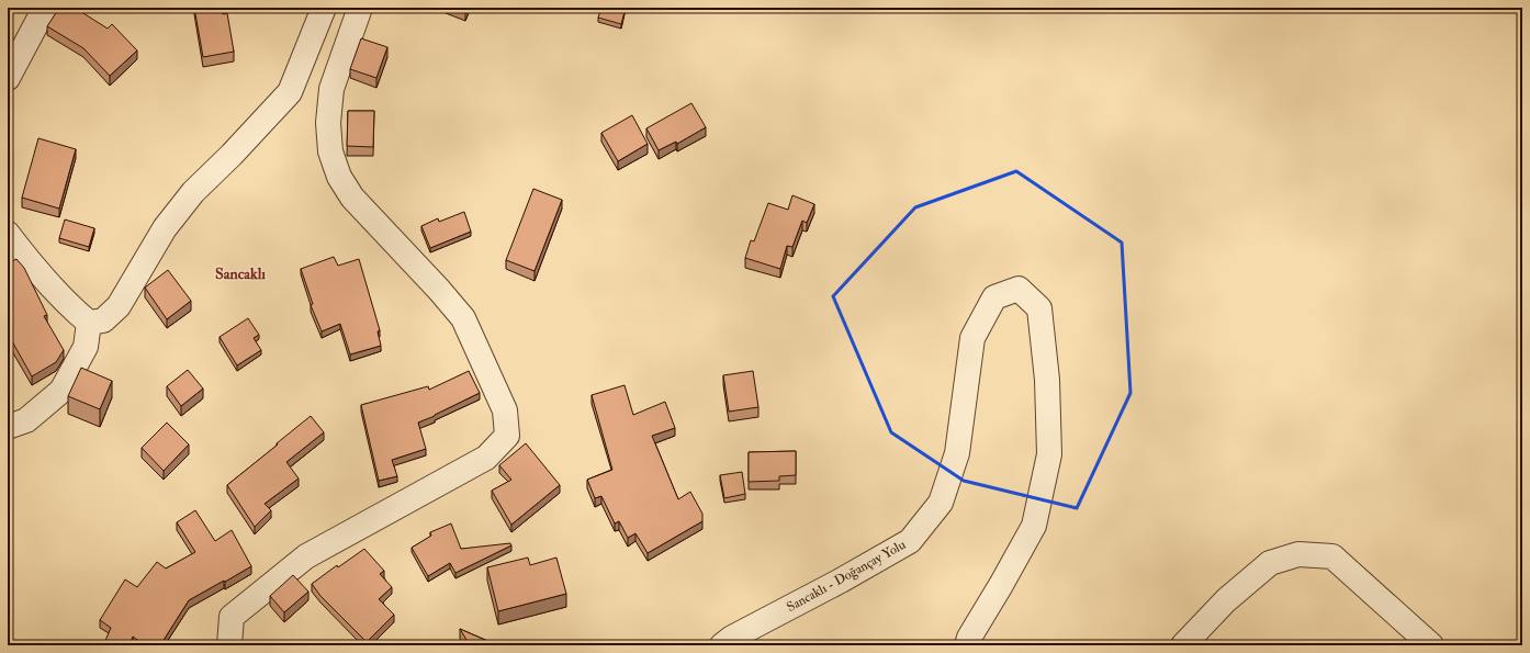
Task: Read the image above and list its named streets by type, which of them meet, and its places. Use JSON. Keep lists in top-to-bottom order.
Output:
{
  "streets": {
    "street": ["Sancaklı - Doğançay Yolu"]
  },
  "districts": ["Sancaklı"]
}
